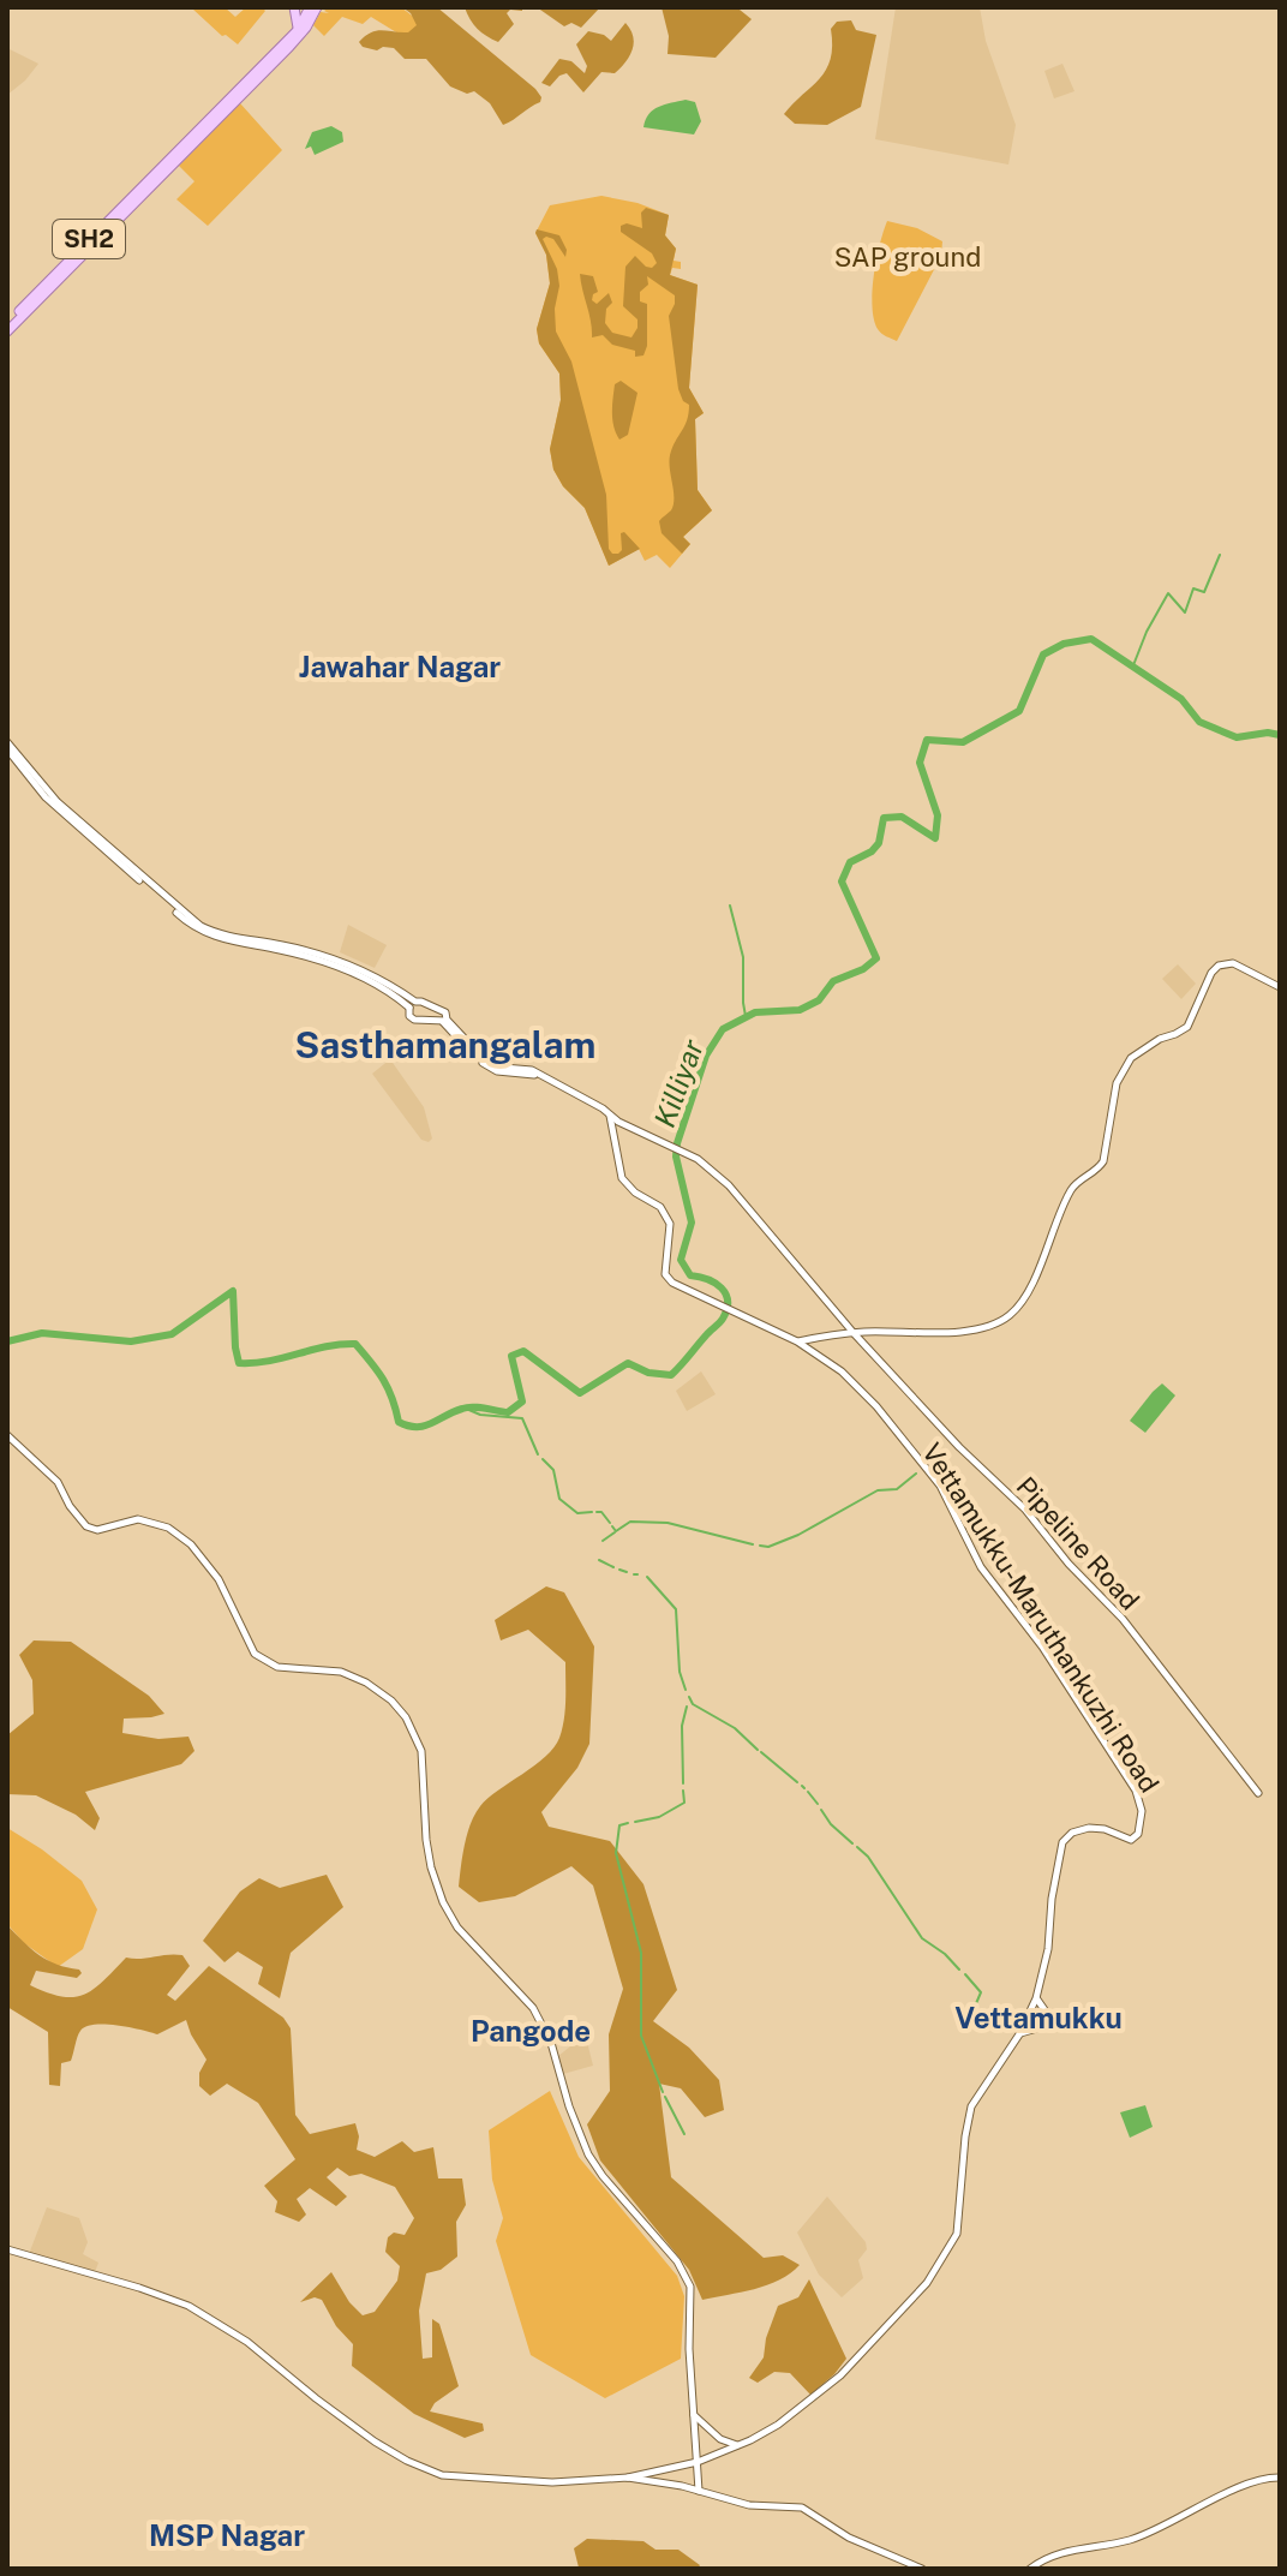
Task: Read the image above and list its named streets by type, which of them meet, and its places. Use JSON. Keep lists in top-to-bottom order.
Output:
{
  "streets": {
    "main road": ["SH2", "Pipeline Road", "Vettamukku-Maruthankuzhi Road"]
  },
  "districts": [
    "Jawahar Nagar",
    "Sasthamangalam",
    "Vettamukku",
    "Pangode",
    "MSP Nagar"
  ],
  "water": ["Killiyar"],
  "parks": ["SAP ground"]
}
